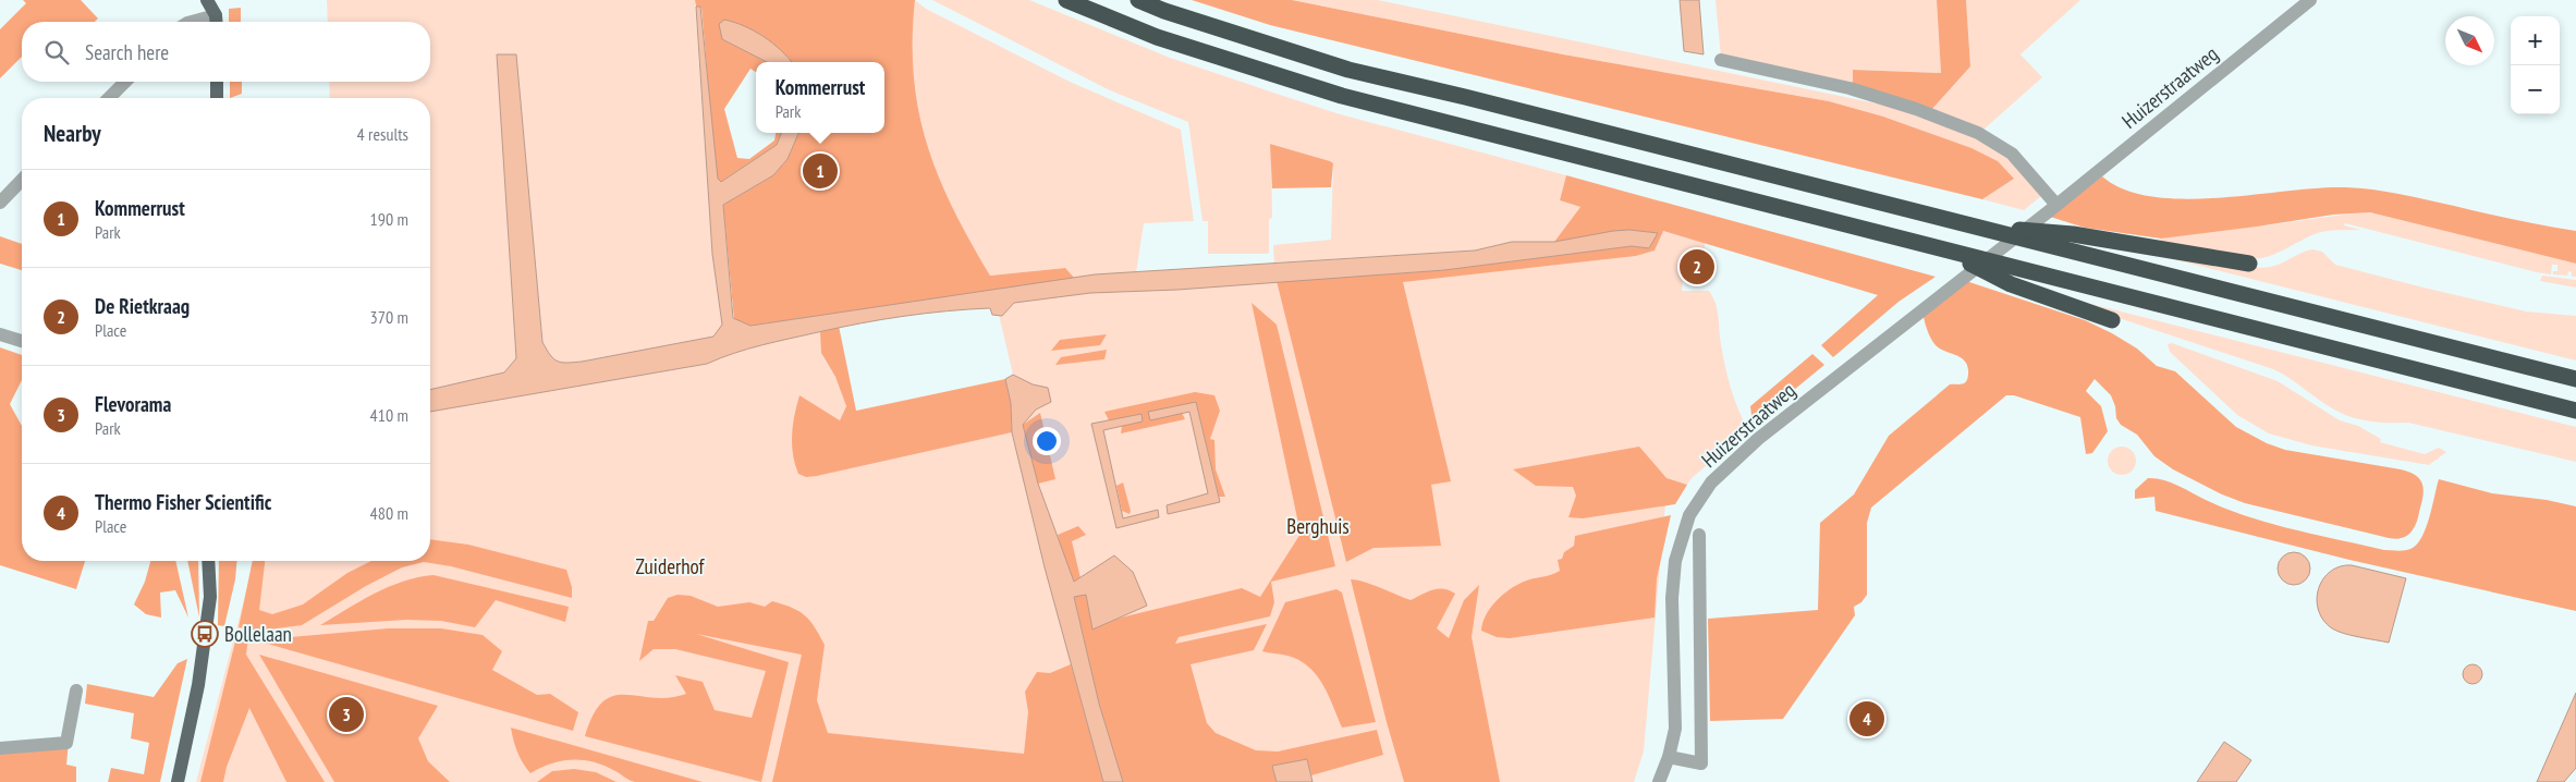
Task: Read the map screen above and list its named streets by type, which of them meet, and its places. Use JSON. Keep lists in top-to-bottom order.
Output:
{
  "streets": {
    "street": ["Huizerstraatweg"]
  },
  "parks": ["Berghuis", "Zuiderhof"],
  "places": {
    "bus stop": ["Bollelaan"]
  },
  "north": "bottom right",
  "page": {
    "map_buttons": ["+", "−"],
    "search": "Search here",
    "popup": ["Kommerrust", "Park"],
    "heading": ["Nearby", "4 results"],
    "pins": [
      "1",
      "2",
      "3",
      "4"
    ],
    "list": [
      {
        "mark": "1",
        "name": "Kommerrust",
        "note": "Park",
        "value": "190 m"
      },
      {
        "mark": "2",
        "name": "De Rietkraag",
        "note": "Place",
        "value": "370 m"
      },
      {
        "mark": "3",
        "name": "Flevorama",
        "note": "Park",
        "value": "410 m"
      },
      {
        "mark": "4",
        "name": "Thermo Fisher Scientific",
        "note": "Place",
        "value": "480 m"
      }
    ]
  }
}
